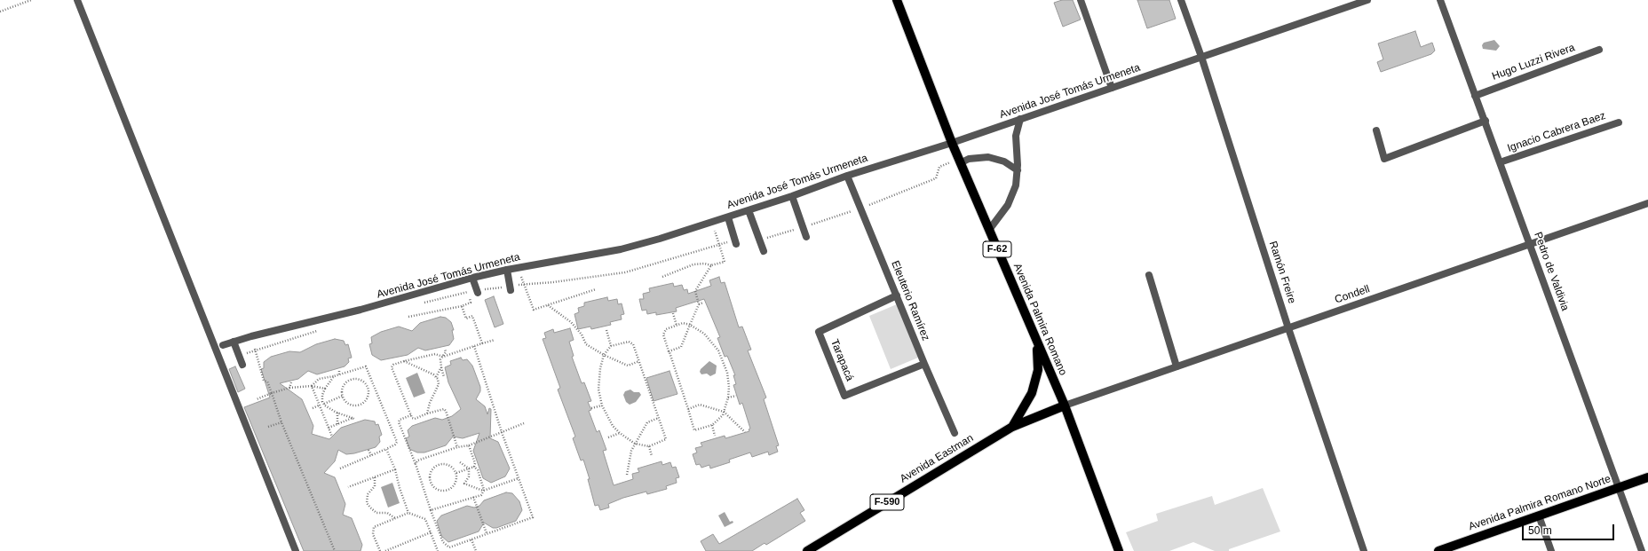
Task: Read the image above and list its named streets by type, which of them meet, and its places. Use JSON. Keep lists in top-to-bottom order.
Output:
{
  "streets": {
    "main road": [
      "F-62",
      "Avenida Palmira Romano",
      "Avenida Eastman",
      "F-590",
      "Avenida Palmira Romano Norte"
    ],
    "street": [
      "Hugo Luzzi Rivera",
      "Avenida José Tomás Urmeneta",
      "Ignacio Cabrera Baez",
      "Pedro de Valdivia",
      "Ramón Freire",
      "Condell",
      "Eleuterio Ramírez",
      "Tarapacá"
    ]
  },
  "crossings": [
    ["Hugo Luzzi Rivera", "Pedro de Valdivia"],
    ["Avenida José Tomás Urmeneta", "Ramón Freire"],
    ["Avenida José Tomás Urmeneta", "Eleuterio Ramírez"],
    ["Avenida José Tomás Urmeneta", "Avenida Palmira Romano"],
    ["Ignacio Cabrera Baez", "Pedro de Valdivia"],
    ["Pedro de Valdivia", "Condell"],
    ["Pedro de Valdivia", "Avenida Palmira Romano Norte"],
    ["Ramón Freire", "Condell"],
    ["Condell", "Avenida Palmira Romano"],
    ["Condell", "Avenida Eastman"],
    ["Eleuterio Ramírez", "Tarapacá"],
    ["Avenida Palmira Romano", "Avenida Eastman"]
  ],
  "scale_bar": "50 m"
}
